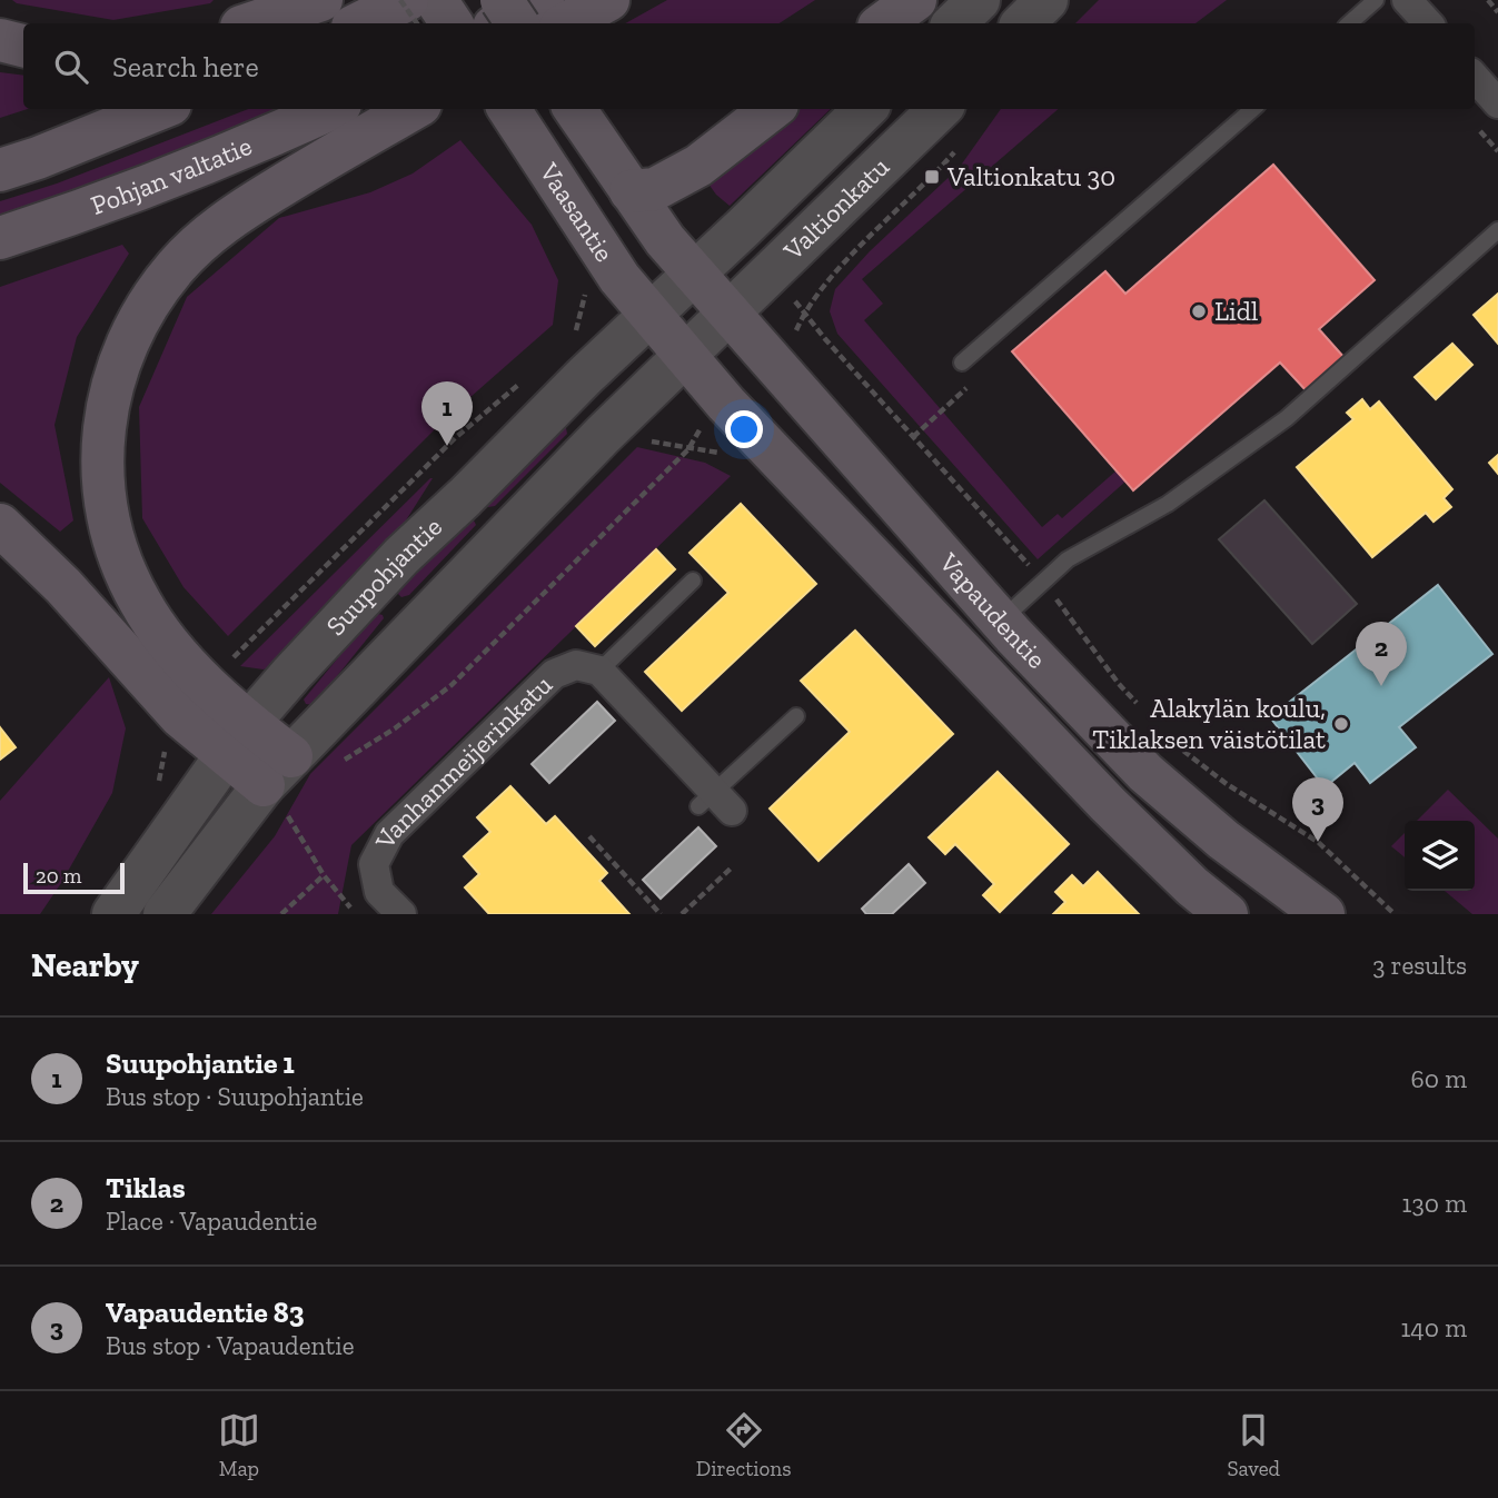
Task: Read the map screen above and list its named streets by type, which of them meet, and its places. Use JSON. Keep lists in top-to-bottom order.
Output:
{
  "streets": {
    "highway": ["Pohjan valtatie"],
    "main road": [
      "Valtionkatu",
      "Vaasantie",
      "Suupohjantie",
      "Vapaudentie"
    ],
    "street": ["Vanhanmeijerinkatu"]
  },
  "crossings": [
    ["Valtionkatu", "Vaasantie"],
    ["Valtionkatu", "Suupohjantie"],
    ["Valtionkatu", "Vapaudentie"],
    ["Vaasantie", "Suupohjantie"],
    ["Vaasantie", "Vapaudentie"],
    ["Suupohjantie", "Vapaudentie"]
  ],
  "places": {
    "transit": ["Valtionkatu 30"],
    "other": ["Lidl", "Alakylän koulu, Tiklaksen väistötilat"]
  },
  "scale_bar": "20 m",
  "page": {
    "search": "Search here",
    "pins": ["1", "2", "3"],
    "scale": "20 m",
    "heading": ["Nearby", "3 results"],
    "list": [
      {
        "mark": "1",
        "name": "Suupohjantie 1",
        "note": "Bus stop · Suupohjantie",
        "value": "60 m"
      },
      {
        "mark": "2",
        "name": "Tiklas",
        "note": "Place · Vapaudentie",
        "value": "130 m"
      },
      {
        "mark": "3",
        "name": "Vapaudentie 83",
        "note": "Bus stop · Vapaudentie",
        "value": "140 m"
      }
    ],
    "nav": ["Map", "Directions", "Saved"]
  }
}
